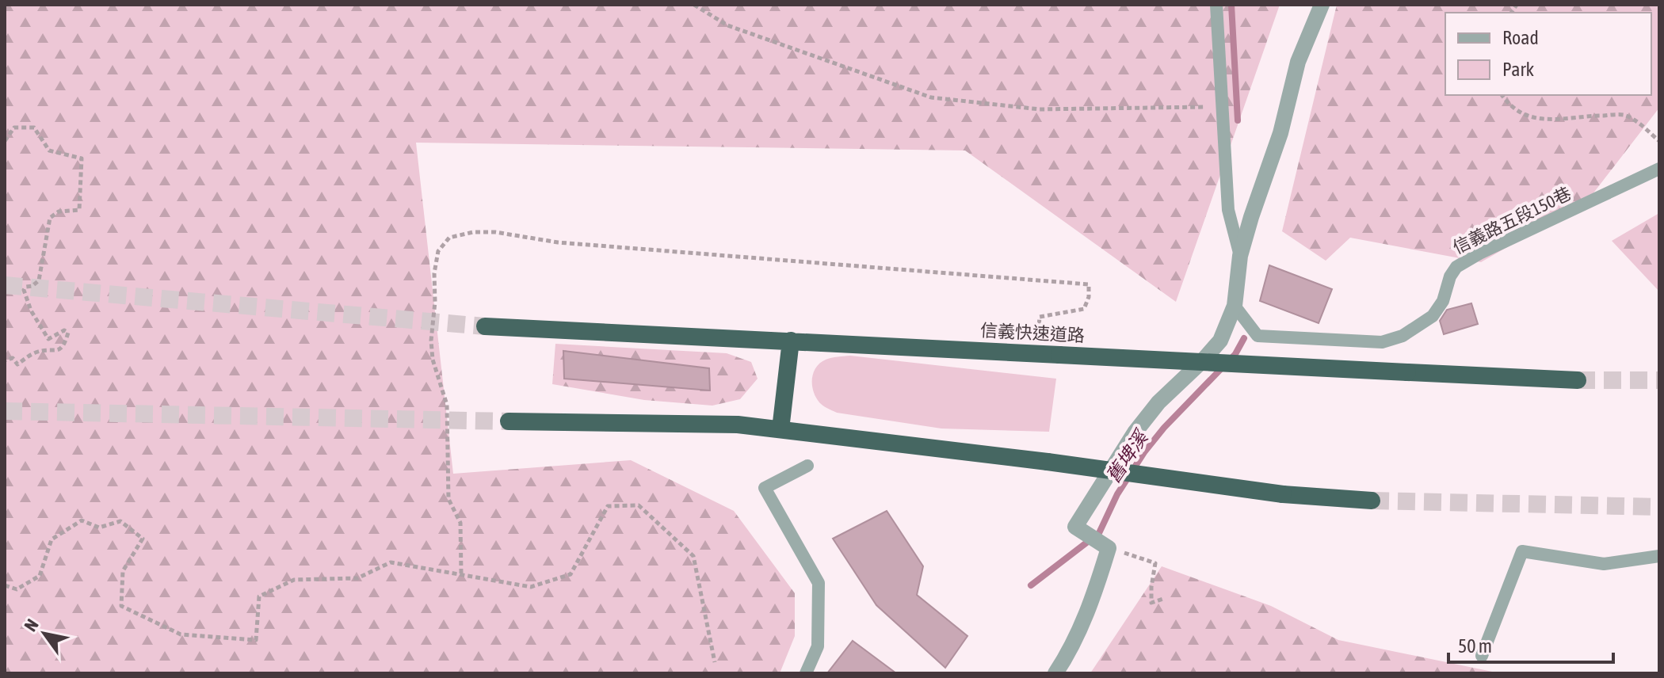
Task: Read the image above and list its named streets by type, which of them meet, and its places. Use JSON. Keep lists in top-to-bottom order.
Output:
{
  "streets": {
    "highway": ["信義快速道路"],
    "lane": ["信義路五段150巷"]
  },
  "water": ["舊埤溪"],
  "legend": ["Road", "Park"],
  "scale_bar": "50 m",
  "north": "top left"
}
